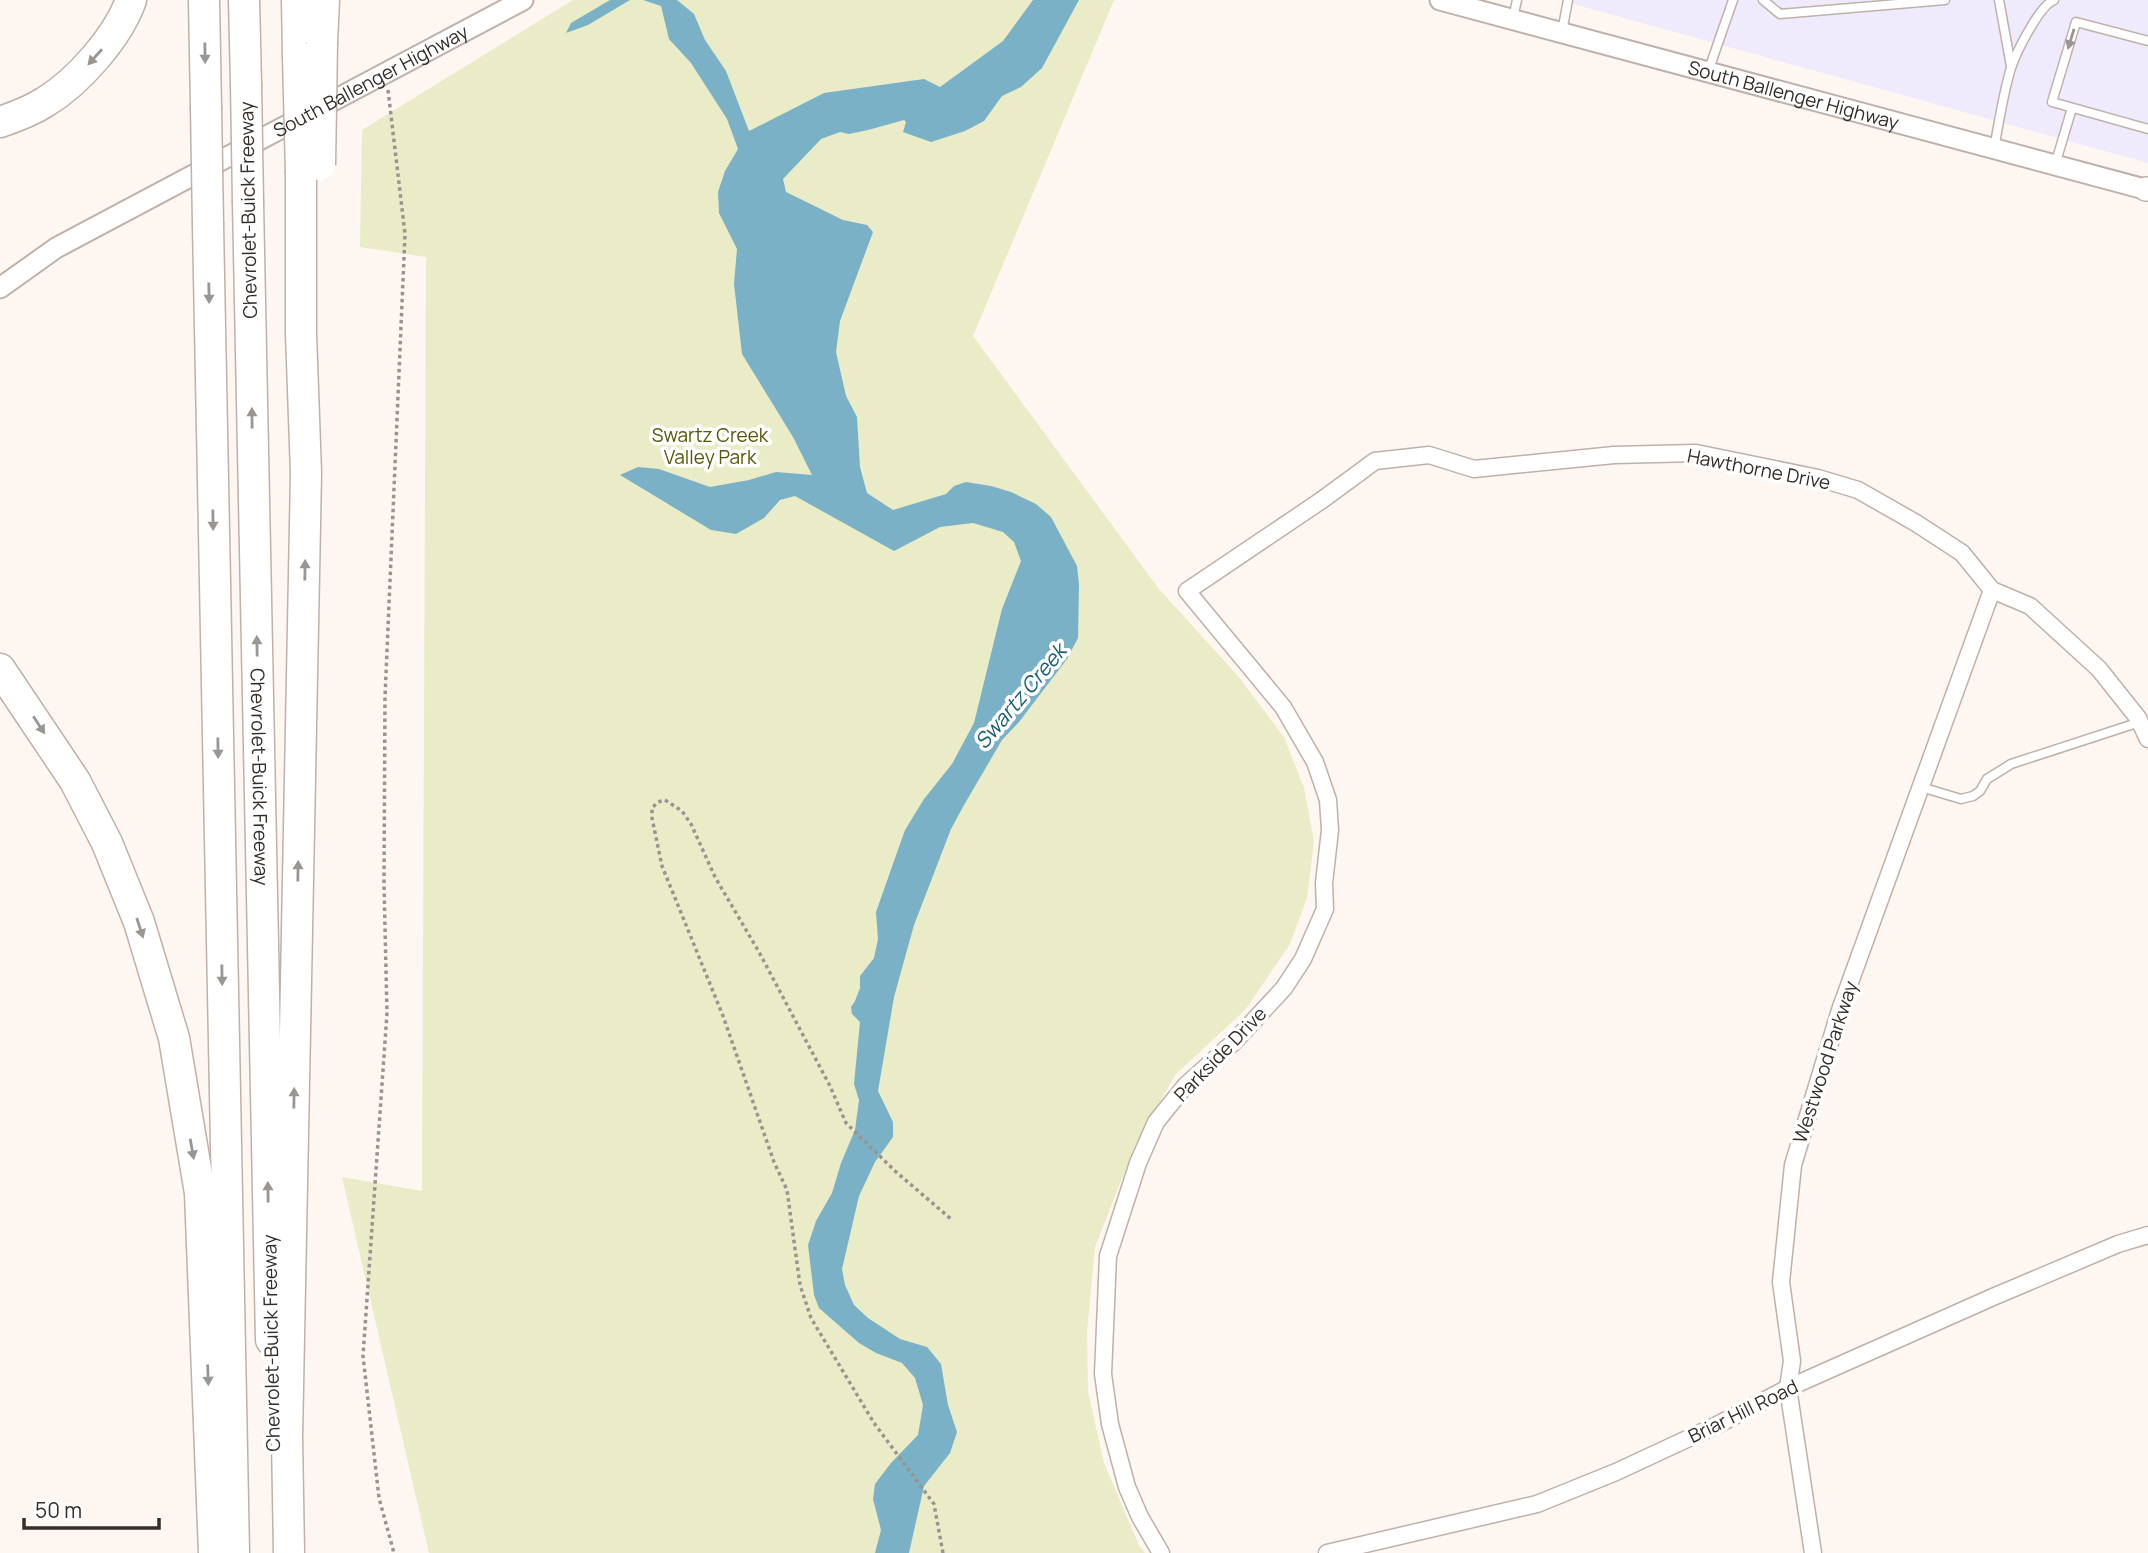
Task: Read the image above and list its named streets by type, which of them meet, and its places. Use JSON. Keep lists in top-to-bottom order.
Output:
{
  "streets": {
    "highway": ["Chevrolet-Buick Freeway"],
    "street": [
      "South Ballenger Highway",
      "Hawthorne Drive",
      "Parkside Drive",
      "Westwood Parkway",
      "Briar Hill Road"
    ]
  },
  "crossings": [
    ["Hawthorne Drive", "Parkside Drive"],
    ["Hawthorne Drive", "Westwood Parkway"],
    ["Westwood Parkway", "Briar Hill Road"]
  ],
  "water": ["Swartz Creek"],
  "parks": ["Swartz Creek Valley Park"],
  "scale_bar": "50 m"
}
